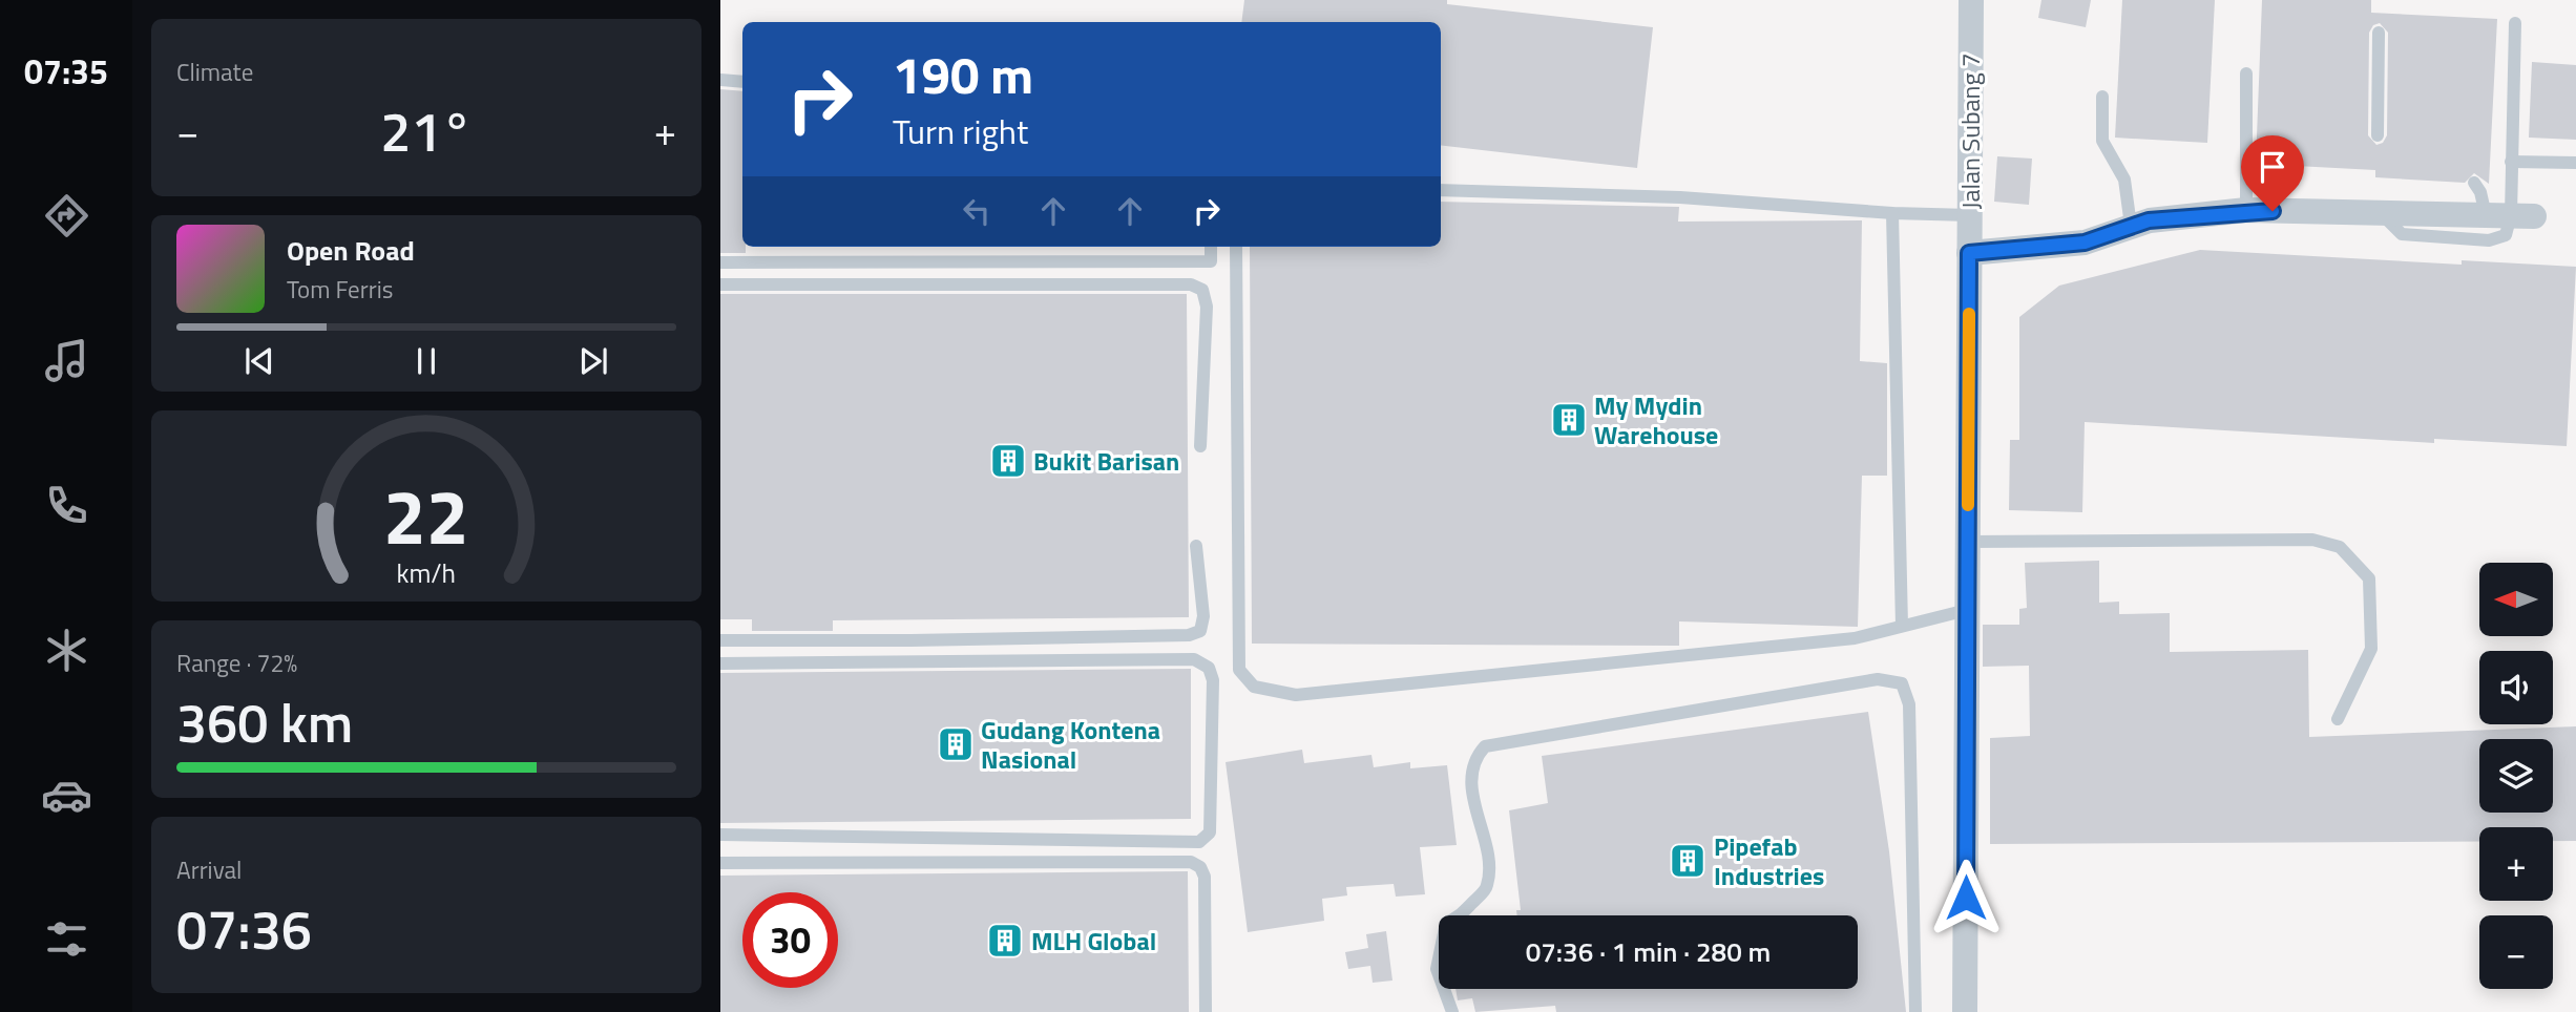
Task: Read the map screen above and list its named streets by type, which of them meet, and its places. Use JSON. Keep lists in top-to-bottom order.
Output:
{
  "streets": {
    "street": ["Jalan Subang 7"]
  },
  "places": {
    "building": [
      "My Mydin Warehouse",
      "Bukit Barisan",
      "Gudang Kontena Nasional",
      "Pipefab Industries",
      "MLH Global"
    ]
  },
  "north": "left",
  "page": {
    "tabs": "07:35",
    "tile": [
      "Climate",
      ["Range · 72%", "360 km"],
      ["Arrival", "07:36"]
    ],
    "turn": ["190 m", "Turn right"],
    "heat": ["−", "21°", "+"],
    "song": ["Open Road", "Tom Ferris"],
    "map_buttons": ["+", "−"],
    "limit": "30",
    "trip": "07:36 · 1 min · 280 m",
    "gauge": ["22", "km/h"]
  }
}
